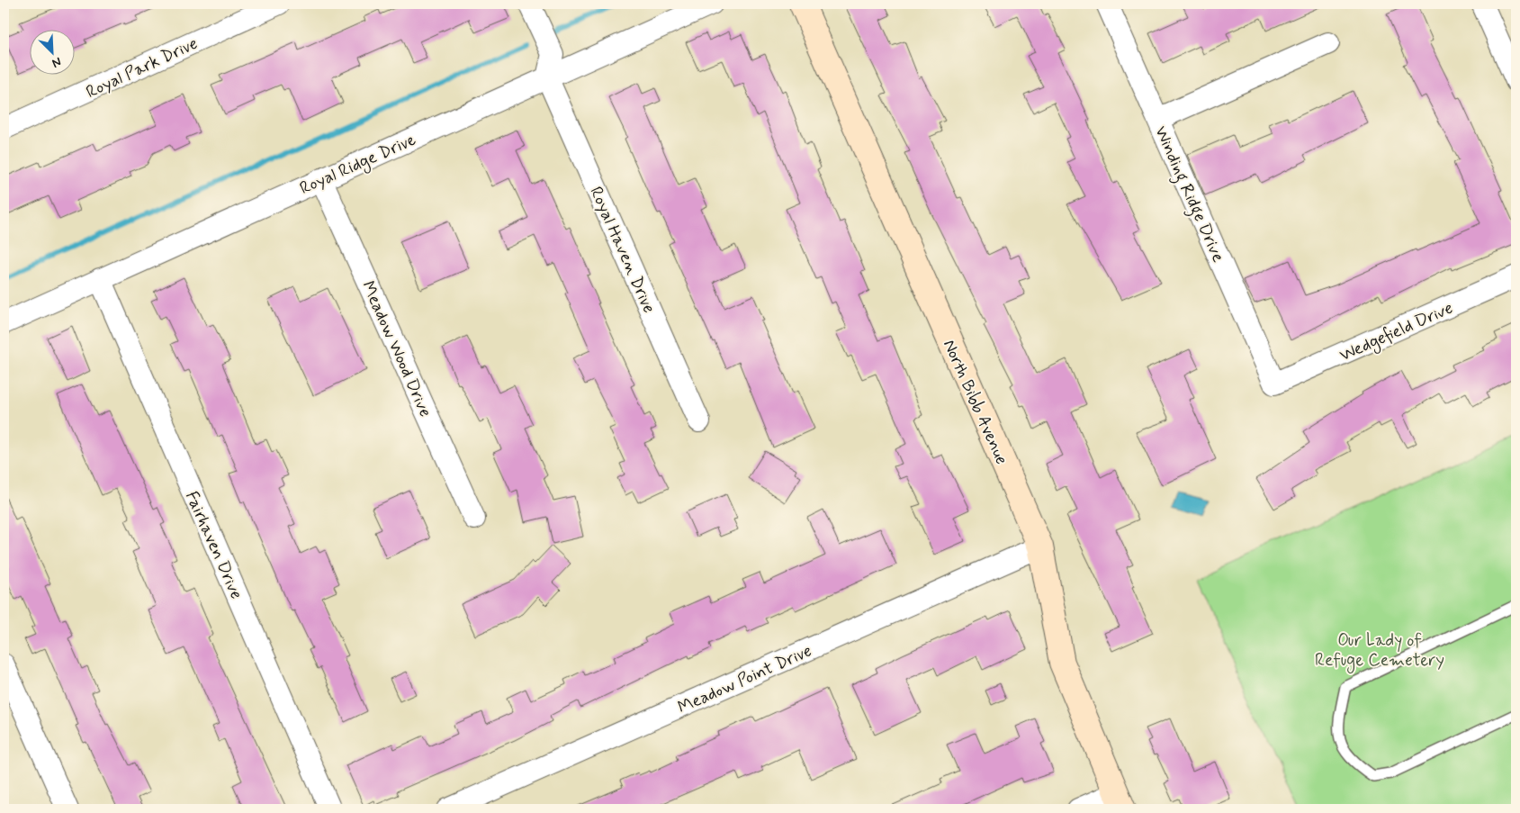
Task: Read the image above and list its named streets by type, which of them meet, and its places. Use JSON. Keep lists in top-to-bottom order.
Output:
{
  "streets": {
    "main road": ["North Bibb Avenue"],
    "street": [
      "Royal Park Drive",
      "Royal Ridge Drive",
      "Winding Ridge Drive",
      "Royal Haven Drive",
      "Wedgefield Drive",
      "Meadow Wood Drive",
      "Fairhaven Drive",
      "Meadow Point Drive"
    ]
  },
  "crossings": [
    ["Royal Ridge Drive", "Royal Haven Drive"],
    ["Royal Ridge Drive", "Meadow Wood Drive"],
    ["Royal Ridge Drive", "Fairhaven Drive"],
    ["Winding Ridge Drive", "Wedgefield Drive"],
    ["North Bibb Avenue", "Meadow Point Drive"]
  ],
  "parks": ["Our Lady of Refuge Cemetery"],
  "north": "bottom right"
}
